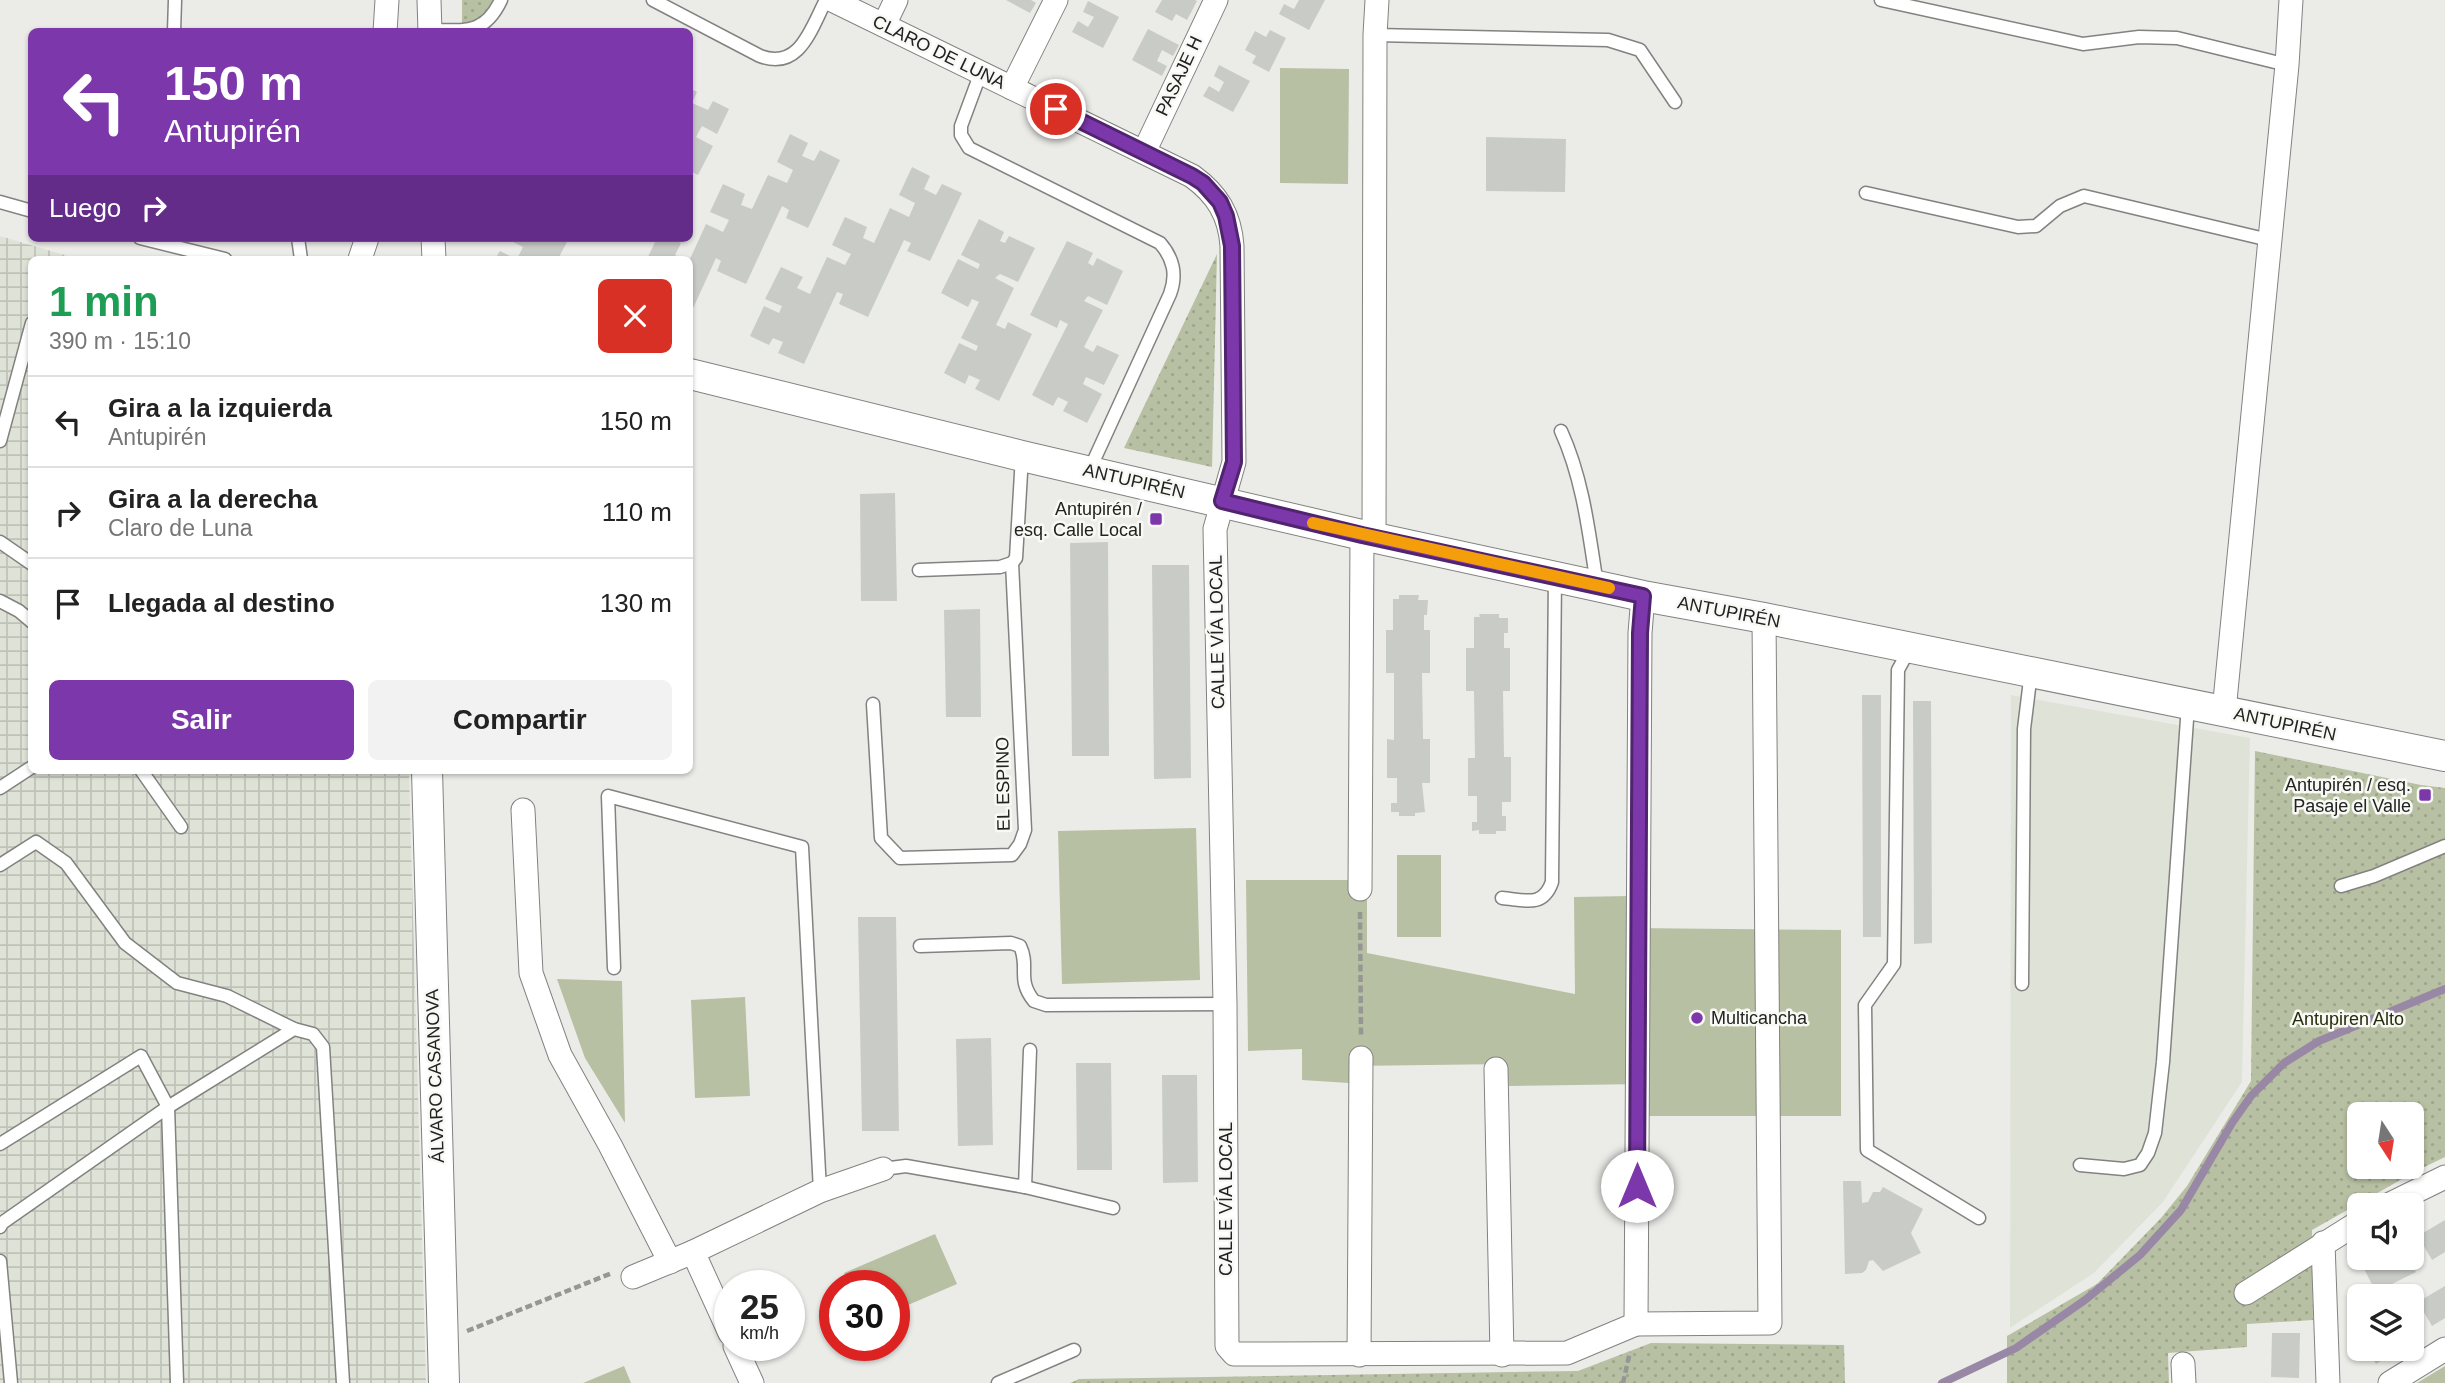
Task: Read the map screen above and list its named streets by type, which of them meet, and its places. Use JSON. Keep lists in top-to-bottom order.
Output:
{
  "streets": {
    "street": [
      "CLARO DE LUNA",
      "PASAJE H",
      "ANTUPIRÉN",
      "CALLE VÍA LOCAL",
      "ÁLVARO CASANOVA"
    ],
    "lane": ["EL ESPINO"]
  },
  "crossings": [
    ["CLARO DE LUNA", "PASAJE H"],
    ["CLARO DE LUNA", "ANTUPIRÉN"],
    ["CLARO DE LUNA", "CALLE VÍA LOCAL"],
    ["ANTUPIRÉN", "CALLE VÍA LOCAL"],
    ["ANTUPIRÉN", "EL ESPINO"]
  ],
  "parks": ["Antupiren Alto"],
  "places": {
    "transit": ["Antupirén / esq. Calle Local", "Antupirén / esq. Pasaje el Valle"],
    "other": ["Multicancha"]
  },
  "north": "bottom",
  "page": {
    "turn": ["150 m", "Antupirén"],
    "then": "Luego",
    "heading": ["1 min", "390 m · 15:10"],
    "list": [
      {
        "name": "Gira a la izquierda",
        "note": "Antupirén",
        "value": "150 m"
      },
      {
        "name": "Gira a la derecha",
        "note": "Claro de Luna",
        "value": "110 m"
      },
      {
        "name": "Llegada al destino",
        "value": "130 m"
      }
    ],
    "buttons": ["Salir", "Compartir"],
    "speed": "25 km/h",
    "limit": "30"
  }
}
